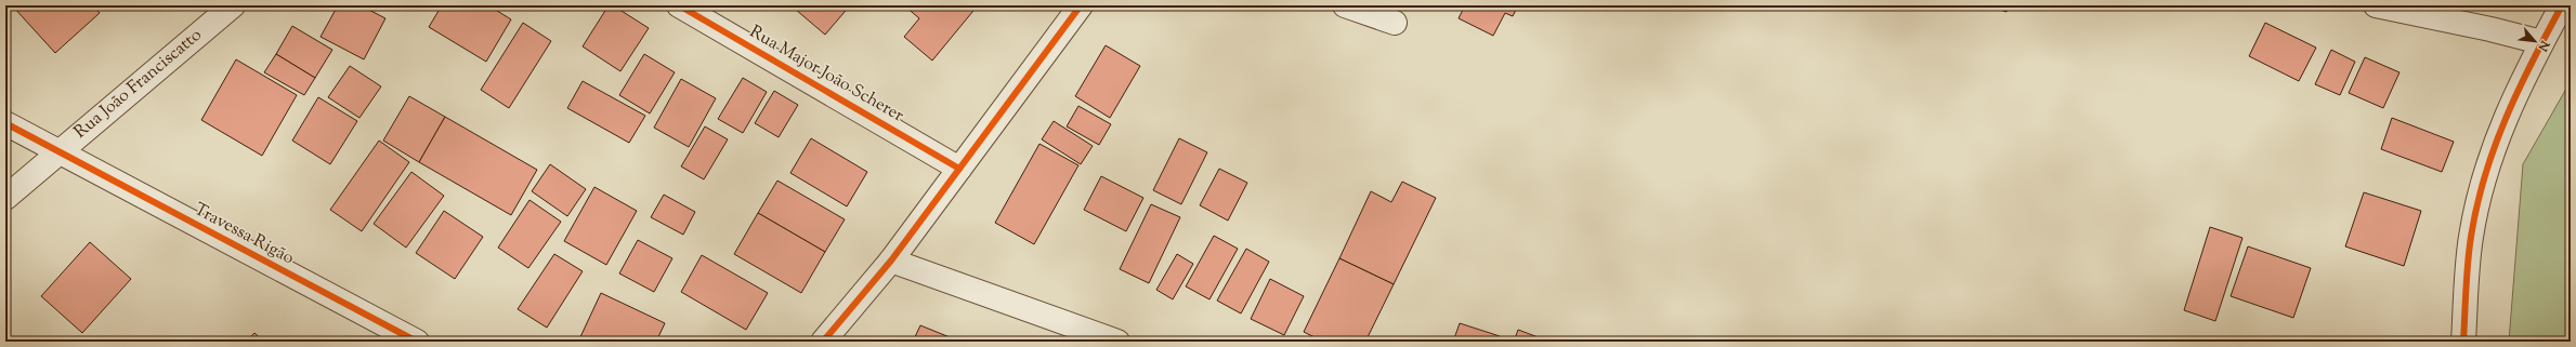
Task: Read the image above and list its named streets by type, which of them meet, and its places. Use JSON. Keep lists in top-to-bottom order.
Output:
{
  "streets": {
    "street": ["Rua Major João Scherer", "Rua João Franciscatto", "Travessa Rigão"]
  },
  "crossings": [
    ["Rua João Franciscatto", "Travessa Rigão"]
  ],
  "north": "bottom right"
}
